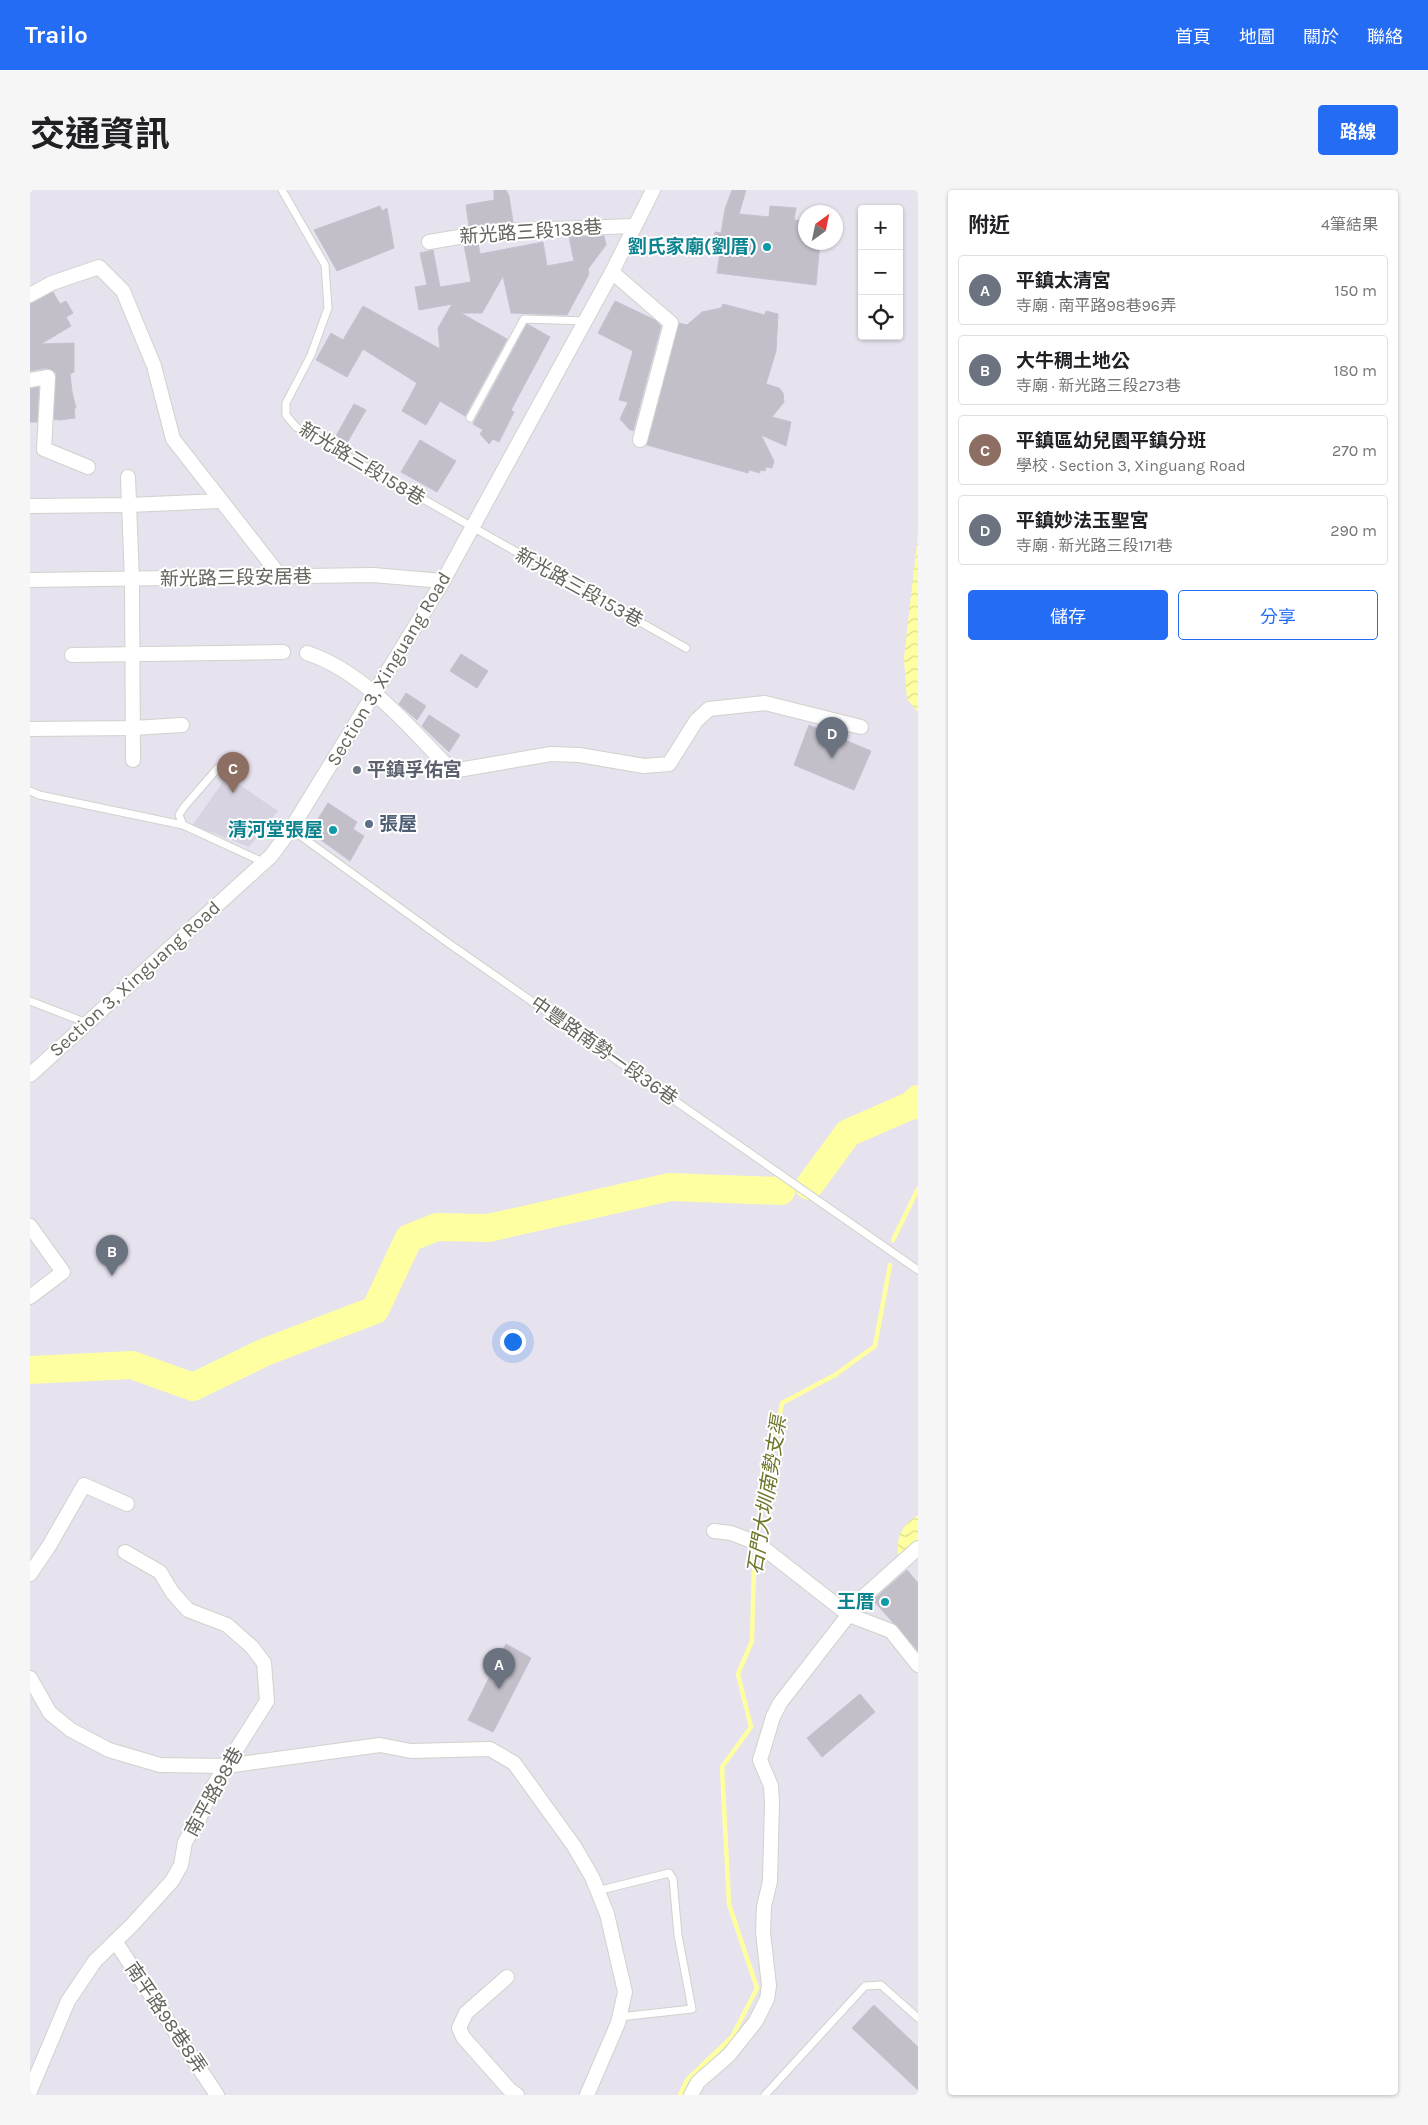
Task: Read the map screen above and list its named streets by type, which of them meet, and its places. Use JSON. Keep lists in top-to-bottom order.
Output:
{
  "streets": {
    "street": [
      "新光路三段138巷",
      "新光路三段安居巷",
      "Section 3, Xinguang Road",
      "南平路98巷",
      "南平路98巷8弄"
    ],
    "lane": ["新光路三段158巷", "新光路三段153巷", "中豐路南勢一段36巷"]
  },
  "crossings": [
    ["新光路三段138巷", "Section 3, Xinguang Road"],
    ["新光路三段158巷", "新光路三段153巷"],
    ["新光路三段158巷", "Section 3, Xinguang Road"],
    ["新光路三段安居巷", "Section 3, Xinguang Road"],
    ["新光路三段153巷", "Section 3, Xinguang Road"],
    ["Section 3, Xinguang Road", "中豐路南勢一段36巷"],
    ["南平路98巷", "南平路98巷8弄"]
  ],
  "water": ["石門大圳南勢支渠"],
  "places": [
    "劉氏家廟(劉厝)",
    "平鎮孚佑宮",
    "張屋",
    "清河堂張屋",
    "王厝"
  ],
  "north": "top right",
  "page": {
    "header": "Trailo",
    "nav": [
      "首頁",
      "地圖",
      "關於",
      "聯絡"
    ],
    "title": "交通資訊",
    "buttons": [
      "路線",
      ["儲存", "分享"]
    ],
    "heading": ["附近", "4筆結果"],
    "map_buttons": ["+", "−"],
    "list": [
      {
        "mark": "A",
        "name": "平鎮太清宮",
        "note": "寺廟 · 南平路98巷96弄",
        "value": "150 m"
      },
      {
        "mark": "B",
        "name": "大牛稠土地公",
        "note": "寺廟 · 新光路三段273巷",
        "value": "180 m"
      },
      {
        "mark": "C",
        "name": "平鎮區幼兒園平鎮分班",
        "note": "學校 · Section 3, Xinguang Road",
        "value": "270 m"
      },
      {
        "mark": "D",
        "name": "平鎮妙法玉聖宮",
        "note": "寺廟 · 新光路三段171巷",
        "value": "290 m"
      }
    ],
    "pins": [
      "D",
      "C",
      "B",
      "A"
    ]
  }
}
